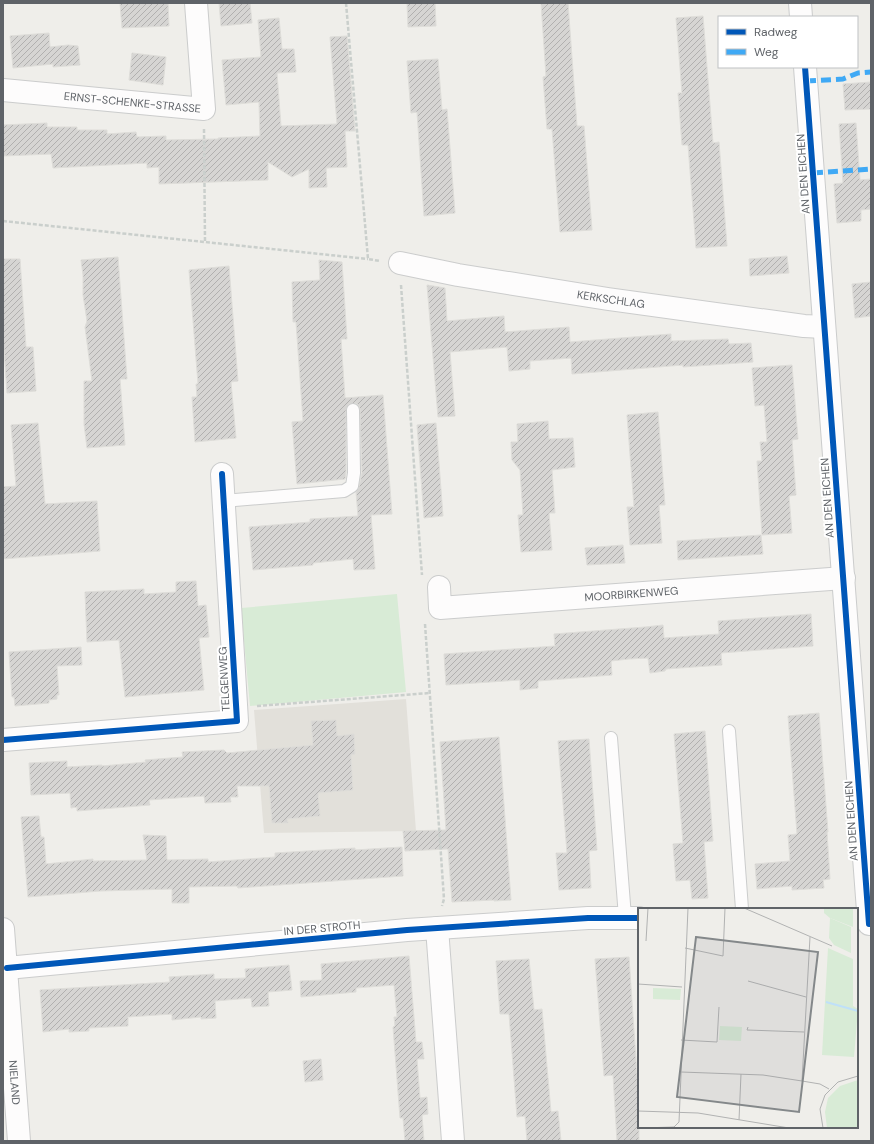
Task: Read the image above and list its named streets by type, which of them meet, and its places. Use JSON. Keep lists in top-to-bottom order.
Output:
{
  "streets": {
    "street": [
      "ERNST-SCHENKE-STRASSE",
      "AN DEN EICHEN",
      "KERKSCHLAG",
      "MOORBIRKENWEG",
      "TELGENWEG",
      "IN DER STROTH",
      "NIELAND"
    ]
  },
  "crossings": [
    ["AN DEN EICHEN", "KERKSCHLAG"],
    ["AN DEN EICHEN", "MOORBIRKENWEG"],
    ["IN DER STROTH", "NIELAND"]
  ],
  "legend": ["Radweg", "Weg"]
}
